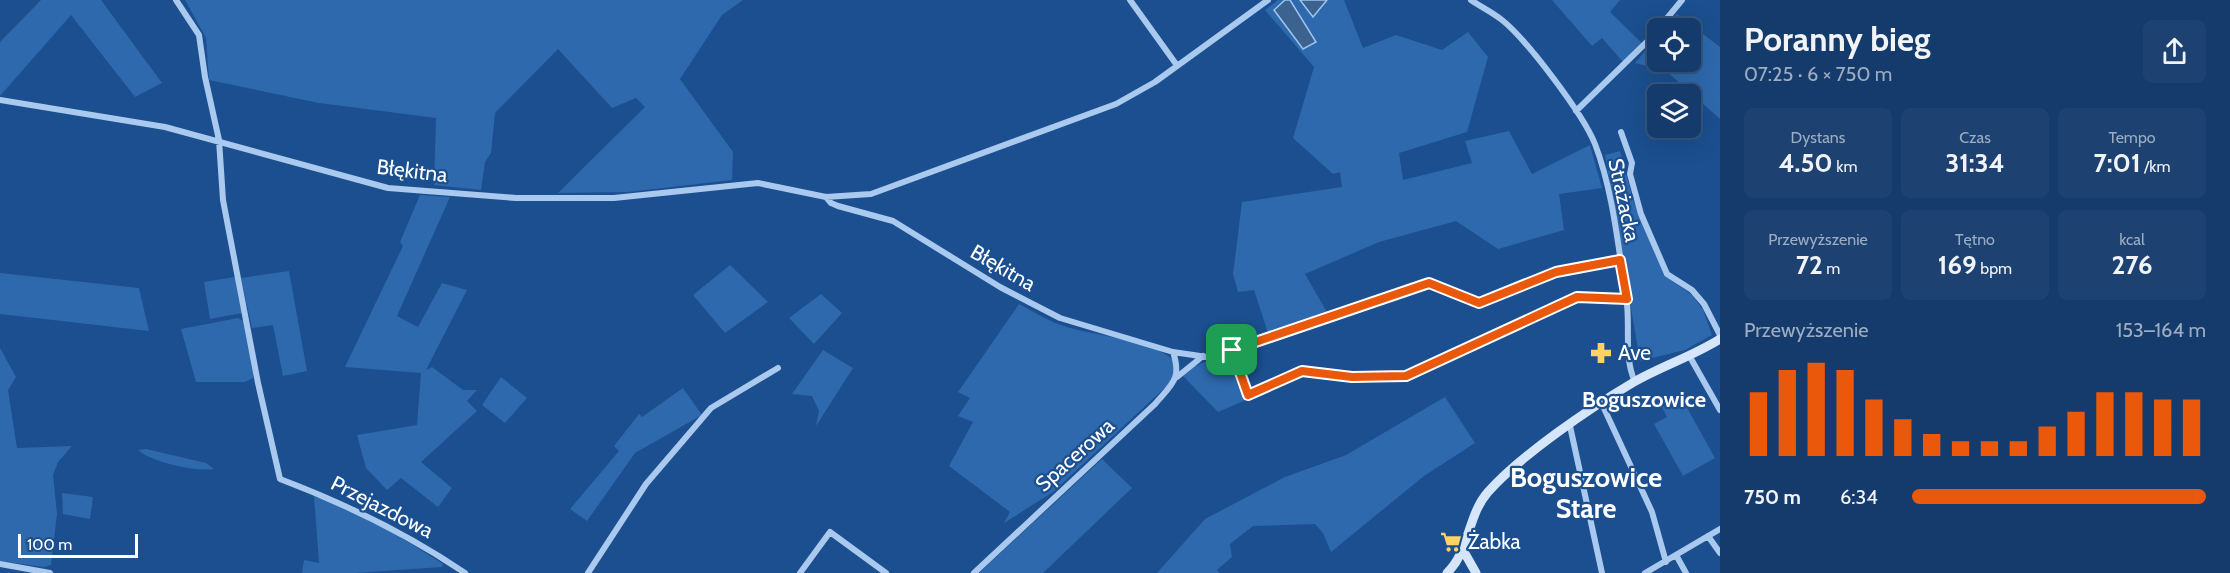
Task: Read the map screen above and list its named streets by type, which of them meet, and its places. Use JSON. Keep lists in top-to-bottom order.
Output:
{
  "streets": {
    "street": [
      "Błękitna",
      "Strażacka",
      "Spacerowa",
      "Przejazdowa"
    ]
  },
  "crossings": [
    ["Błękitna", "Spacerowa"],
    ["Błękitna", "Przejazdowa"]
  ],
  "districts": ["Boguszowice", "Boguszowice Stare"],
  "places": {
    "pharmacy": ["Ave"],
    "supermarket": ["Żabka"]
  },
  "scale_bar": "100 m",
  "page": {
    "heading": ["Poranny bieg", "07:25 · 6 × 750 m"],
    "stats": [
      ["Dystans", "4.50 km"],
      ["Czas", "31:34"],
      ["Tempo", "7:01 /km"],
      ["Przewyższenie", "72 m"],
      ["Tętno", "169 bpm"],
      ["kcal", "276"]
    ],
    "chart": ["Przewyższenie", "153–164 m"],
    "list": [
      {
        "name": "750 m",
        "note": "6:34"
      }
    ],
    "scale": "100 m"
  }
}
